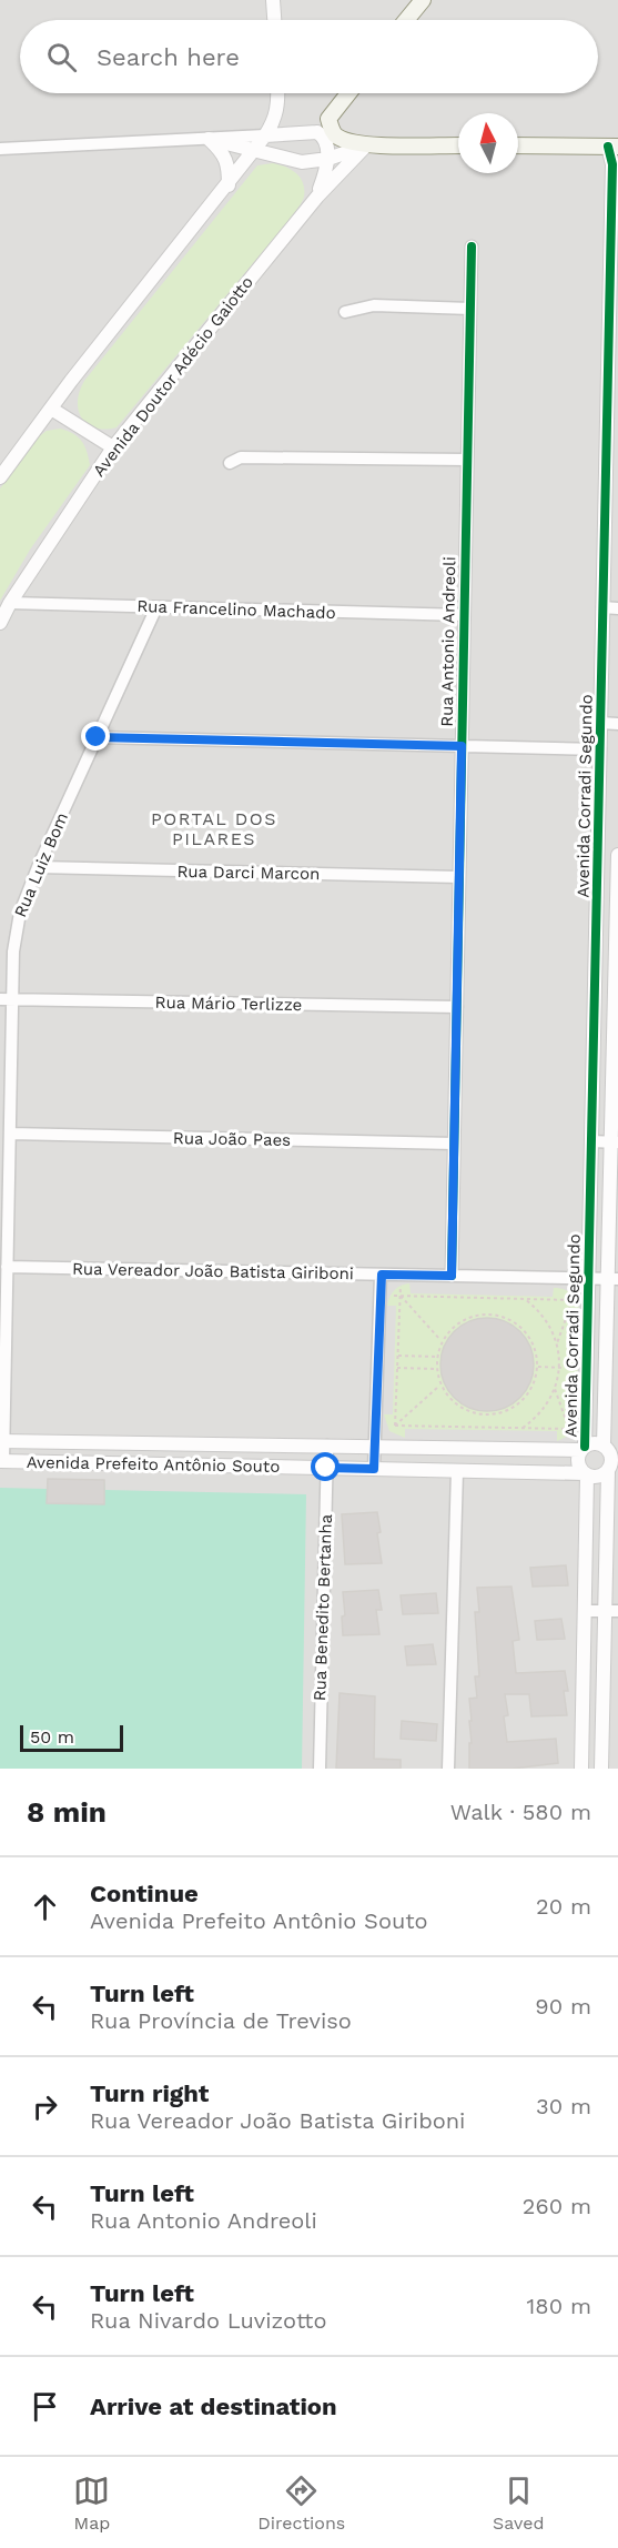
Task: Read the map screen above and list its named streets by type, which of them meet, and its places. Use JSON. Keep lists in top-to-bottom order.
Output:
{
  "streets": {
    "street": [
      "Avenida Doutor Adécio Gaiotto",
      "Rua Francelino Machado",
      "Rua Antonio Andreoli",
      "Avenida Corradi Segundo",
      "Rua Luiz Bom",
      "Rua Darci Marcon",
      "Rua Mário Terlizze",
      "Rua João Paes",
      "Rua Vereador João Batista Giriboni",
      "Avenida Prefeito Antônio Souto",
      "Rua Benedito Bertanha"
    ]
  },
  "crossings": [
    ["Avenida Doutor Adécio Gaiotto", "Rua Francelino Machado"],
    ["Rua Francelino Machado", "Rua Antonio Andreoli"],
    ["Rua Francelino Machado", "Rua Luiz Bom"],
    ["Rua Antonio Andreoli", "Rua Darci Marcon"],
    ["Rua Antonio Andreoli", "Rua Mário Terlizze"],
    ["Rua Antonio Andreoli", "Rua João Paes"],
    ["Rua Antonio Andreoli", "Rua Vereador João Batista Giriboni"],
    ["Avenida Corradi Segundo", "Rua Vereador João Batista Giriboni"],
    ["Avenida Corradi Segundo", "Avenida Prefeito Antônio Souto"],
    ["Rua Luiz Bom", "Rua Darci Marcon"],
    ["Rua Luiz Bom", "Rua Mário Terlizze"],
    ["Rua Luiz Bom", "Rua João Paes"],
    ["Rua Luiz Bom", "Rua Vereador João Batista Giriboni"],
    ["Rua Luiz Bom", "Avenida Prefeito Antônio Souto"],
    ["Avenida Prefeito Antônio Souto", "Rua Benedito Bertanha"]
  ],
  "districts": ["PORTAL DOS PILARES"],
  "scale_bar": "50 m",
  "north": "top",
  "page": {
    "search": "Search here",
    "scale": "50 m",
    "heading": ["8 min", "Walk · 580 m"],
    "list": [
      ["Continue", "Avenida Prefeito Antônio Souto", "20 m"],
      ["Turn left", "Rua Província de Treviso", "90 m"],
      ["Turn right", "Rua Vereador João Batista Giriboni", "30 m"],
      ["Turn left", "Rua Antonio Andreoli", "260 m"],
      ["Turn left", "Rua Nivardo Luvizotto", "180 m"],
      "Arrive at destination"
    ],
    "nav": ["Map", "Directions", "Saved"]
  }
}
